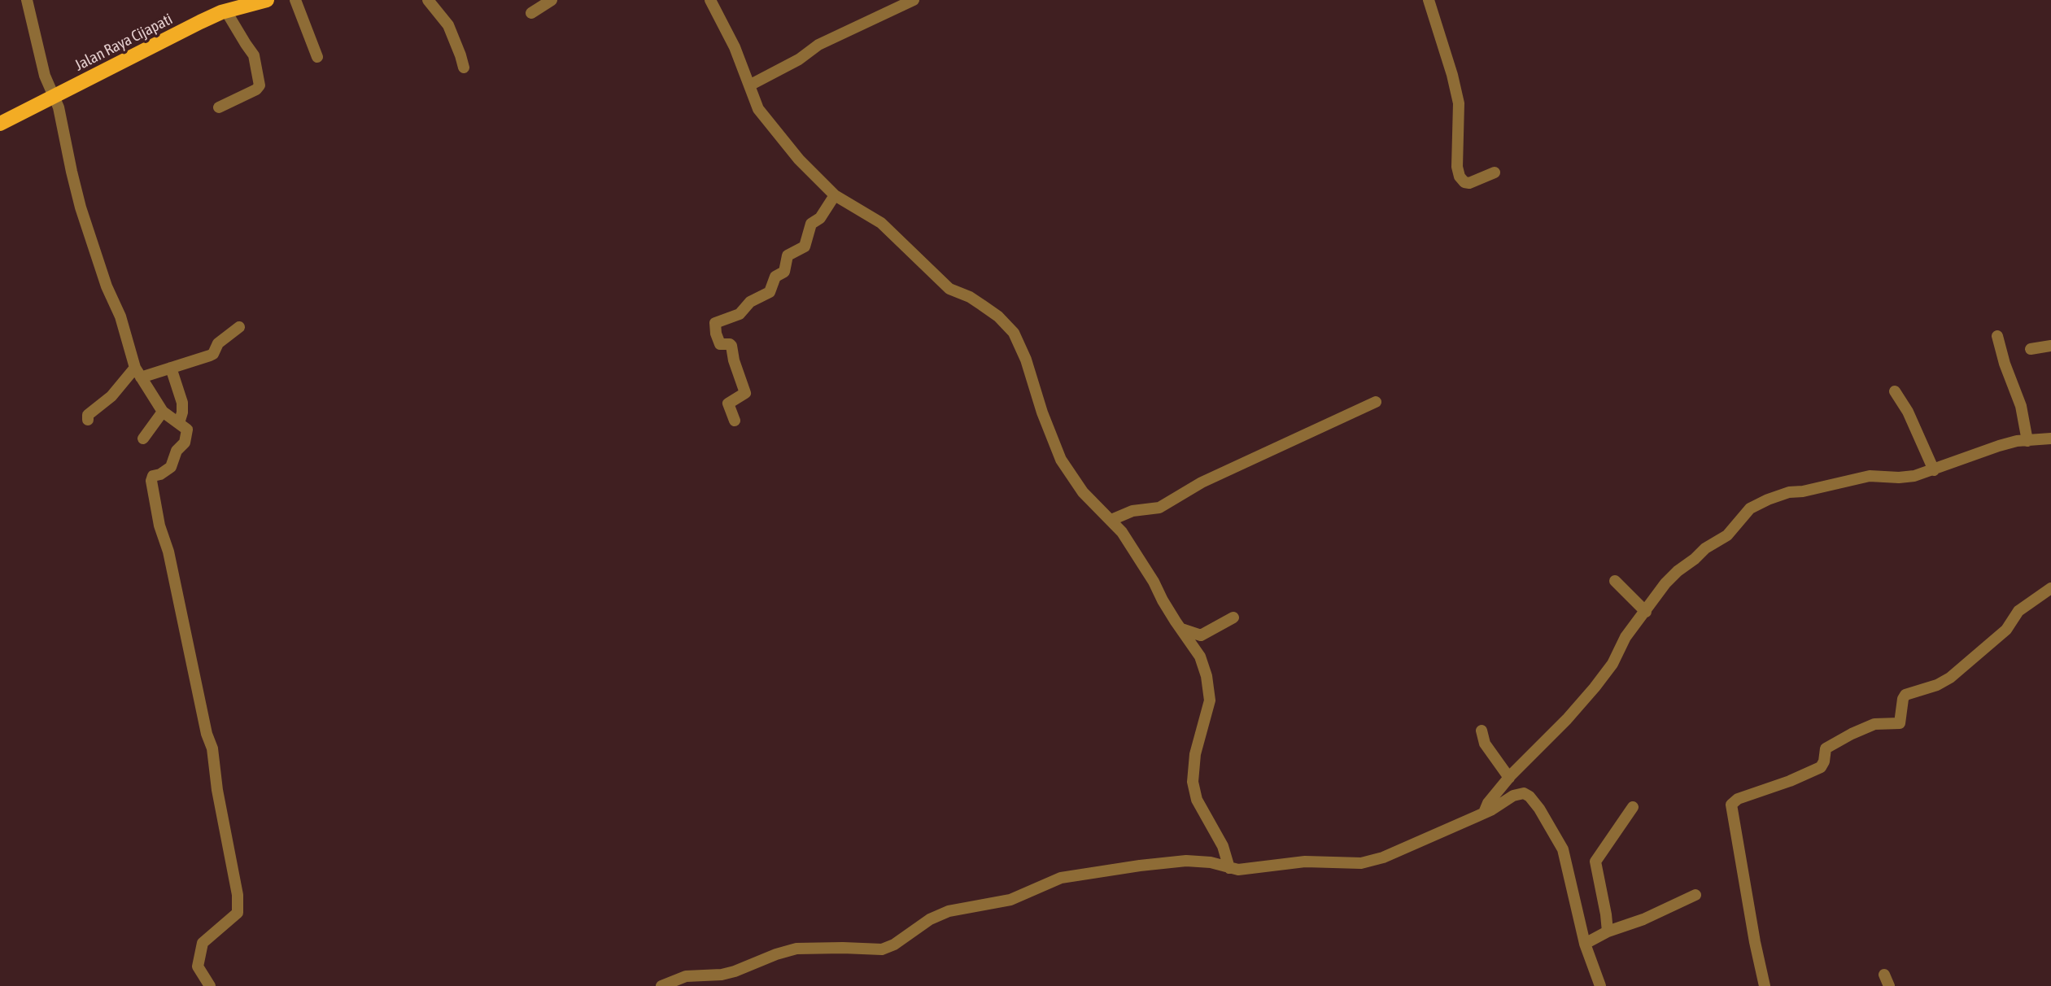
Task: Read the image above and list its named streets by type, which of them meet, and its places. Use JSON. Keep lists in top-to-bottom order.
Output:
{
  "streets": {
    "main road": ["Jalan Raya Cijapati"]
  }
}
